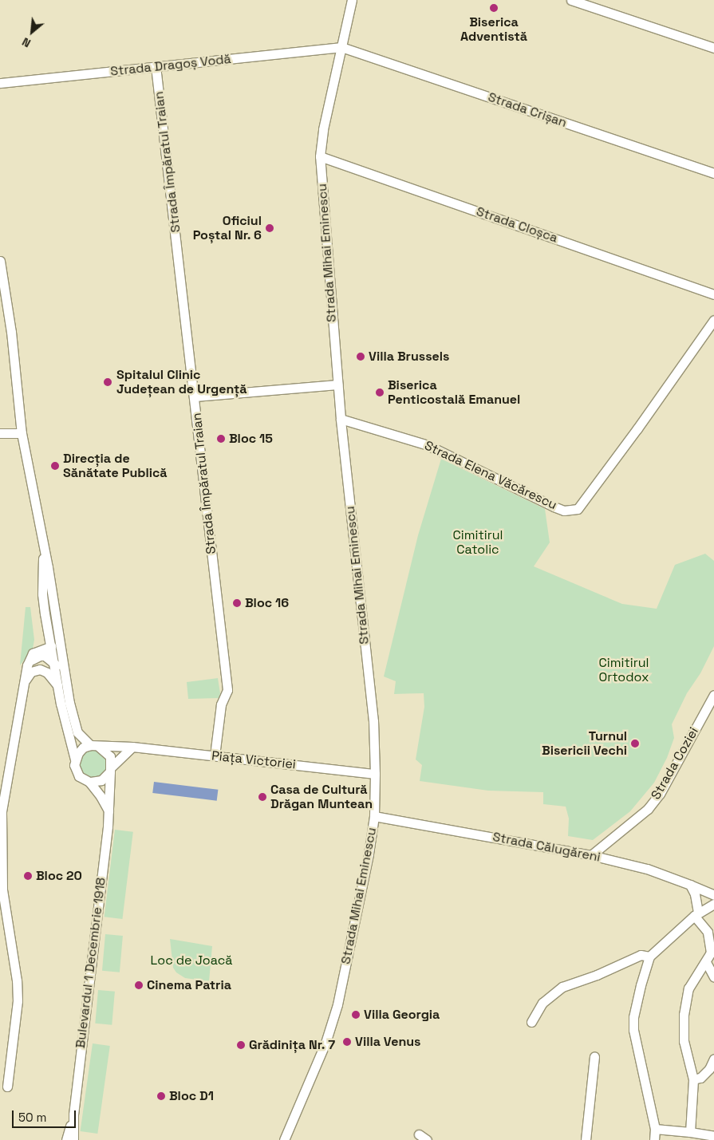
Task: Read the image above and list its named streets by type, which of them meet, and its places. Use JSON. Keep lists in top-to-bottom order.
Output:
{
  "streets": {
    "street": [
      "Strada Dragoș Vodă",
      "Strada Crișan",
      "Strada Împăratul Traian",
      "Strada Cloșca",
      "Strada Mihai Eminescu",
      "Strada Elena Văcărescu",
      "Piața Victoriei",
      "Strada Coziei",
      "Strada Călugăreni",
      "Bulevardul 1 Decembrie 1918"
    ]
  },
  "crossings": [
    ["Strada Dragoș Vodă", "Strada Crișan"],
    ["Strada Dragoș Vodă", "Strada Împăratul Traian"],
    ["Strada Dragoș Vodă", "Strada Mihai Eminescu"],
    ["Strada Crișan", "Strada Mihai Eminescu"],
    ["Strada Împăratul Traian", "Piața Victoriei"],
    ["Strada Cloșca", "Strada Mihai Eminescu"],
    ["Strada Mihai Eminescu", "Strada Elena Văcărescu"],
    ["Strada Mihai Eminescu", "Piața Victoriei"],
    ["Strada Mihai Eminescu", "Strada Călugăreni"],
    ["Piața Victoriei", "Bulevardul 1 Decembrie 1918"],
    ["Strada Coziei", "Strada Călugăreni"]
  ],
  "parks": ["Cimitirul Catolic", "Cimitirul Ortodox", "Loc de Joacă"],
  "places": [
    "Biserica Adventistă",
    "Oficiul Poștal Nr. 6",
    "Villa Brussels",
    "Spitalul Clinic Județean de Urgență",
    "Biserica Penticostală Emanuel",
    "Bloc 15",
    "Direcția de Sănătate Publică",
    "Bloc 16",
    "Turnul Bisericii Vechi",
    "Casa de Cultură Drăgan Muntean",
    "Bloc 20",
    "Cinema Patria",
    "Villa Georgia",
    "Villa Venus",
    "Grădinița Nr. 7",
    "Bloc D1"
  ],
  "scale_bar": "50 m",
  "north": "bottom left"
}
